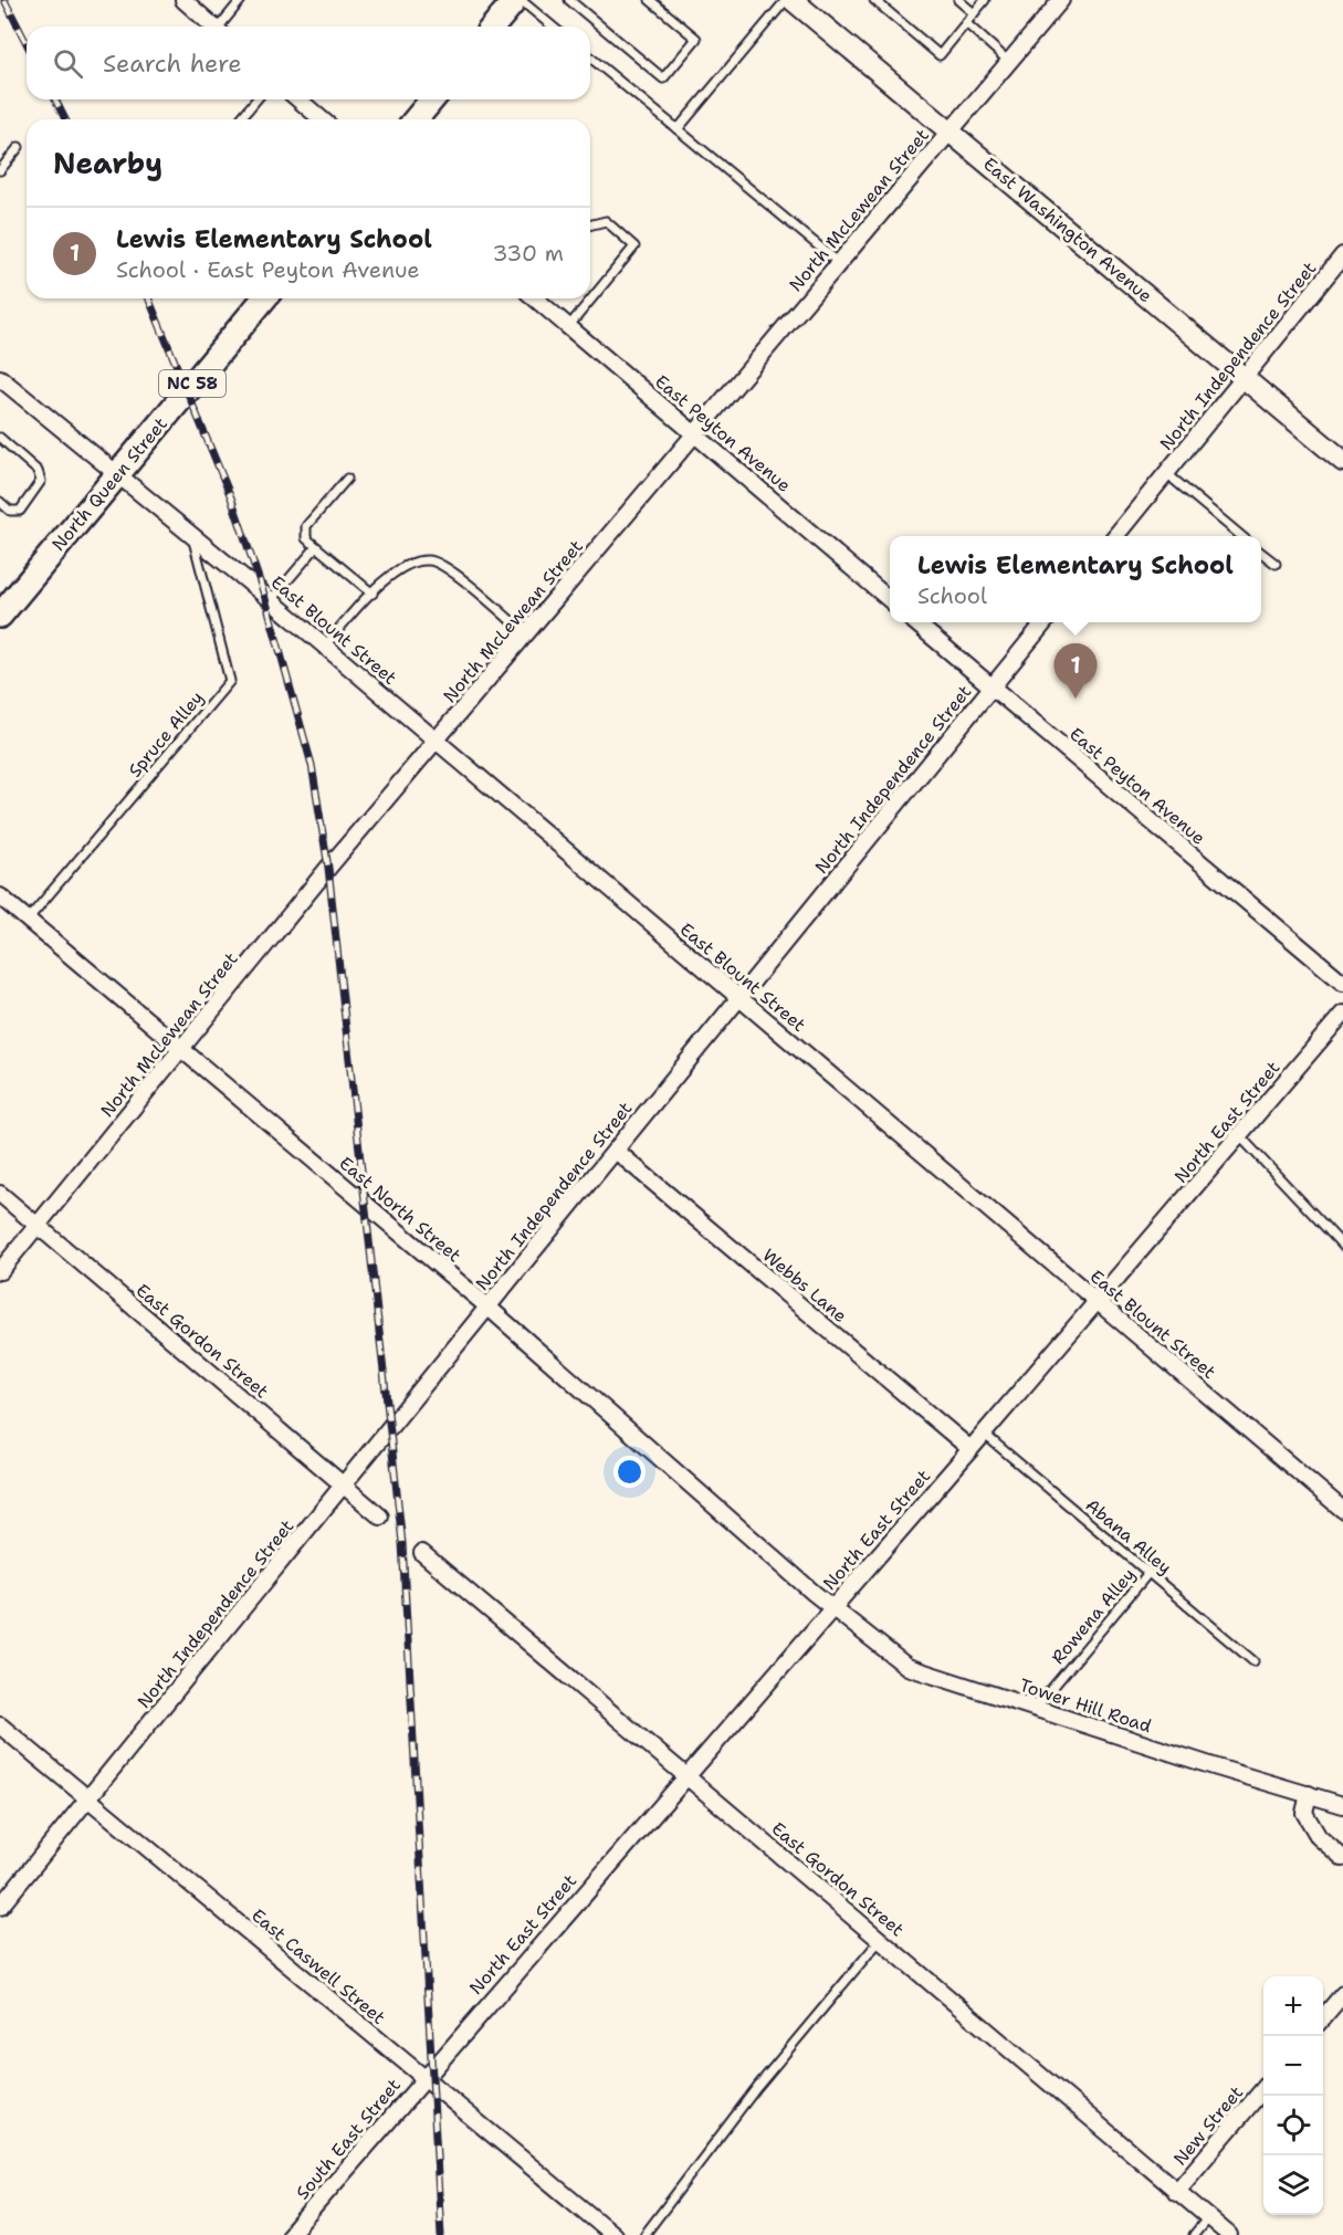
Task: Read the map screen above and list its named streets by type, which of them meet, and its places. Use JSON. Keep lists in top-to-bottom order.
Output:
{
  "streets": {
    "main road": ["NC 58", "North Queen Street"],
    "street": [
      "North McLewean Street",
      "East Washington Avenue",
      "North Independence Street",
      "East Peyton Avenue",
      "East Blount Street",
      "North East Street",
      "East North Street",
      "Webbs Lane",
      "East Gordon Street",
      "Tower Hill Road",
      "East Caswell Street",
      "New Street",
      "South East Street"
    ],
    "lane": ["Spruce Alley", "Abana Alley", "Rowena Alley"]
  },
  "crossings": [
    ["North McLewean Street", "East Washington Avenue"],
    ["North McLewean Street", "East Peyton Avenue"],
    ["North McLewean Street", "East Blount Street"],
    ["North McLewean Street", "East North Street"],
    ["North McLewean Street", "East Gordon Street"],
    ["East Washington Avenue", "North Independence Street"],
    ["North Independence Street", "East Peyton Avenue"],
    ["North Independence Street", "East Blount Street"],
    ["North Independence Street", "East North Street"],
    ["North Independence Street", "Webbs Lane"],
    ["North Independence Street", "East Gordon Street"],
    ["North Independence Street", "East Caswell Street"],
    ["North Queen Street", "East Blount Street"],
    ["East Blount Street", "Spruce Alley"],
    ["East Blount Street", "North East Street"],
    ["Spruce Alley", "East North Street"],
    ["North East Street", "East North Street"],
    ["North East Street", "Webbs Lane"],
    ["North East Street", "East Gordon Street"],
    ["North East Street", "Abana Alley"],
    ["North East Street", "Tower Hill Road"],
    ["North East Street", "East Caswell Street"],
    ["North East Street", "South East Street"],
    ["East North Street", "Tower Hill Road"],
    ["East Gordon Street", "New Street"],
    ["Abana Alley", "Rowena Alley"],
    ["Rowena Alley", "Tower Hill Road"],
    ["East Caswell Street", "South East Street"]
  ],
  "page": {
    "search": "Search here",
    "heading": "Nearby",
    "list": [
      {
        "mark": "1",
        "name": "Lewis Elementary School",
        "note": "School · East Peyton Avenue",
        "value": "330 m"
      }
    ],
    "popup": ["Lewis Elementary School", "School"],
    "pins": "1",
    "map_buttons": ["+", "−"]
  }
}
